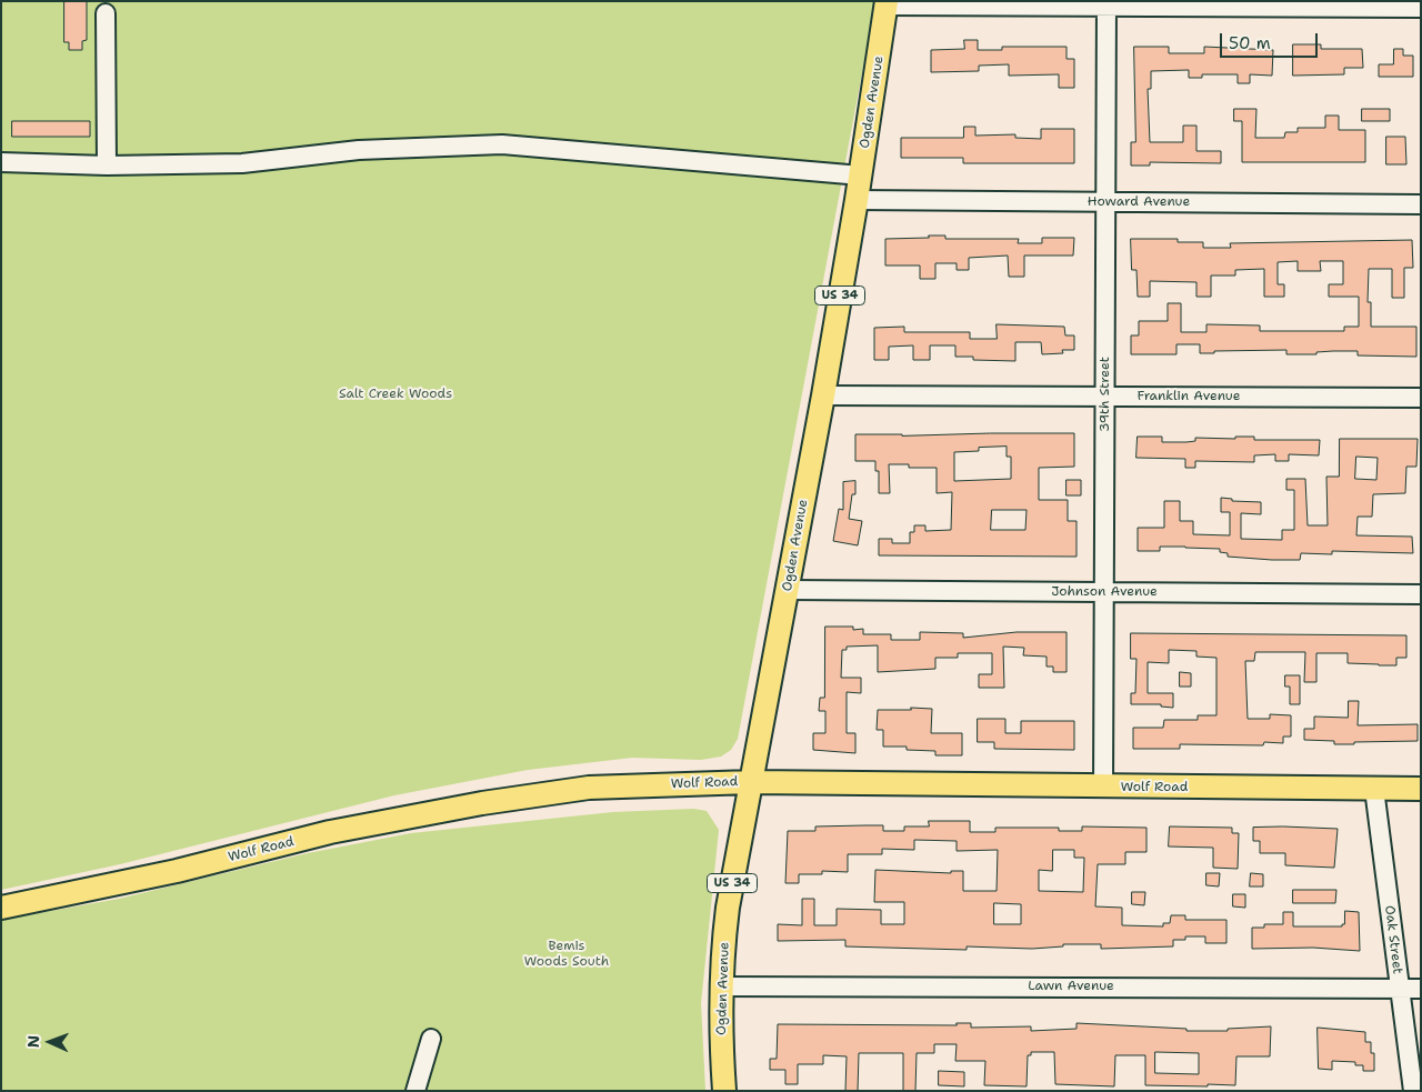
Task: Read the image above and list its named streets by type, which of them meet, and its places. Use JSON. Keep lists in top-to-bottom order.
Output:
{
  "streets": {
    "main road": ["Ogden Avenue", "US 34", "Wolf Road"],
    "street": [
      "Howard Avenue",
      "39th Street",
      "Franklin Avenue",
      "Johnson Avenue",
      "Oak Street",
      "Lawn Avenue"
    ]
  },
  "crossings": [
    ["Ogden Avenue", "Howard Avenue"],
    ["Ogden Avenue", "Franklin Avenue"],
    ["Ogden Avenue", "Johnson Avenue"],
    ["Ogden Avenue", "Wolf Road"],
    ["Ogden Avenue", "Lawn Avenue"],
    ["Howard Avenue", "39th Street"],
    ["39th Street", "Franklin Avenue"],
    ["39th Street", "Johnson Avenue"],
    ["39th Street", "Wolf Road"],
    ["Wolf Road", "Oak Street"],
    ["Oak Street", "Lawn Avenue"]
  ],
  "parks": ["Salt Creek Woods", "Bemis Woods South"],
  "scale_bar": "50 m",
  "north": "left"
}
